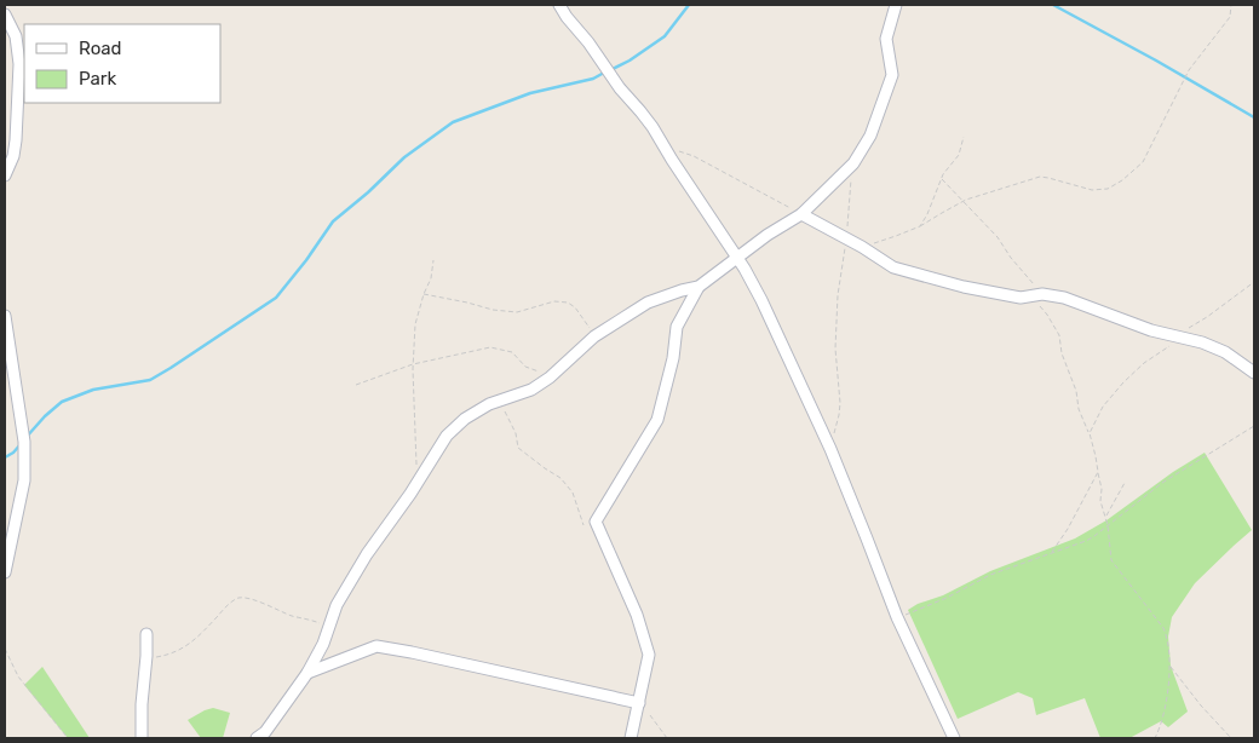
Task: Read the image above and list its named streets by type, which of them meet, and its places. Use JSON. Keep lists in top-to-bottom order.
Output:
{
  "legend": ["Road", "Park"]
}
